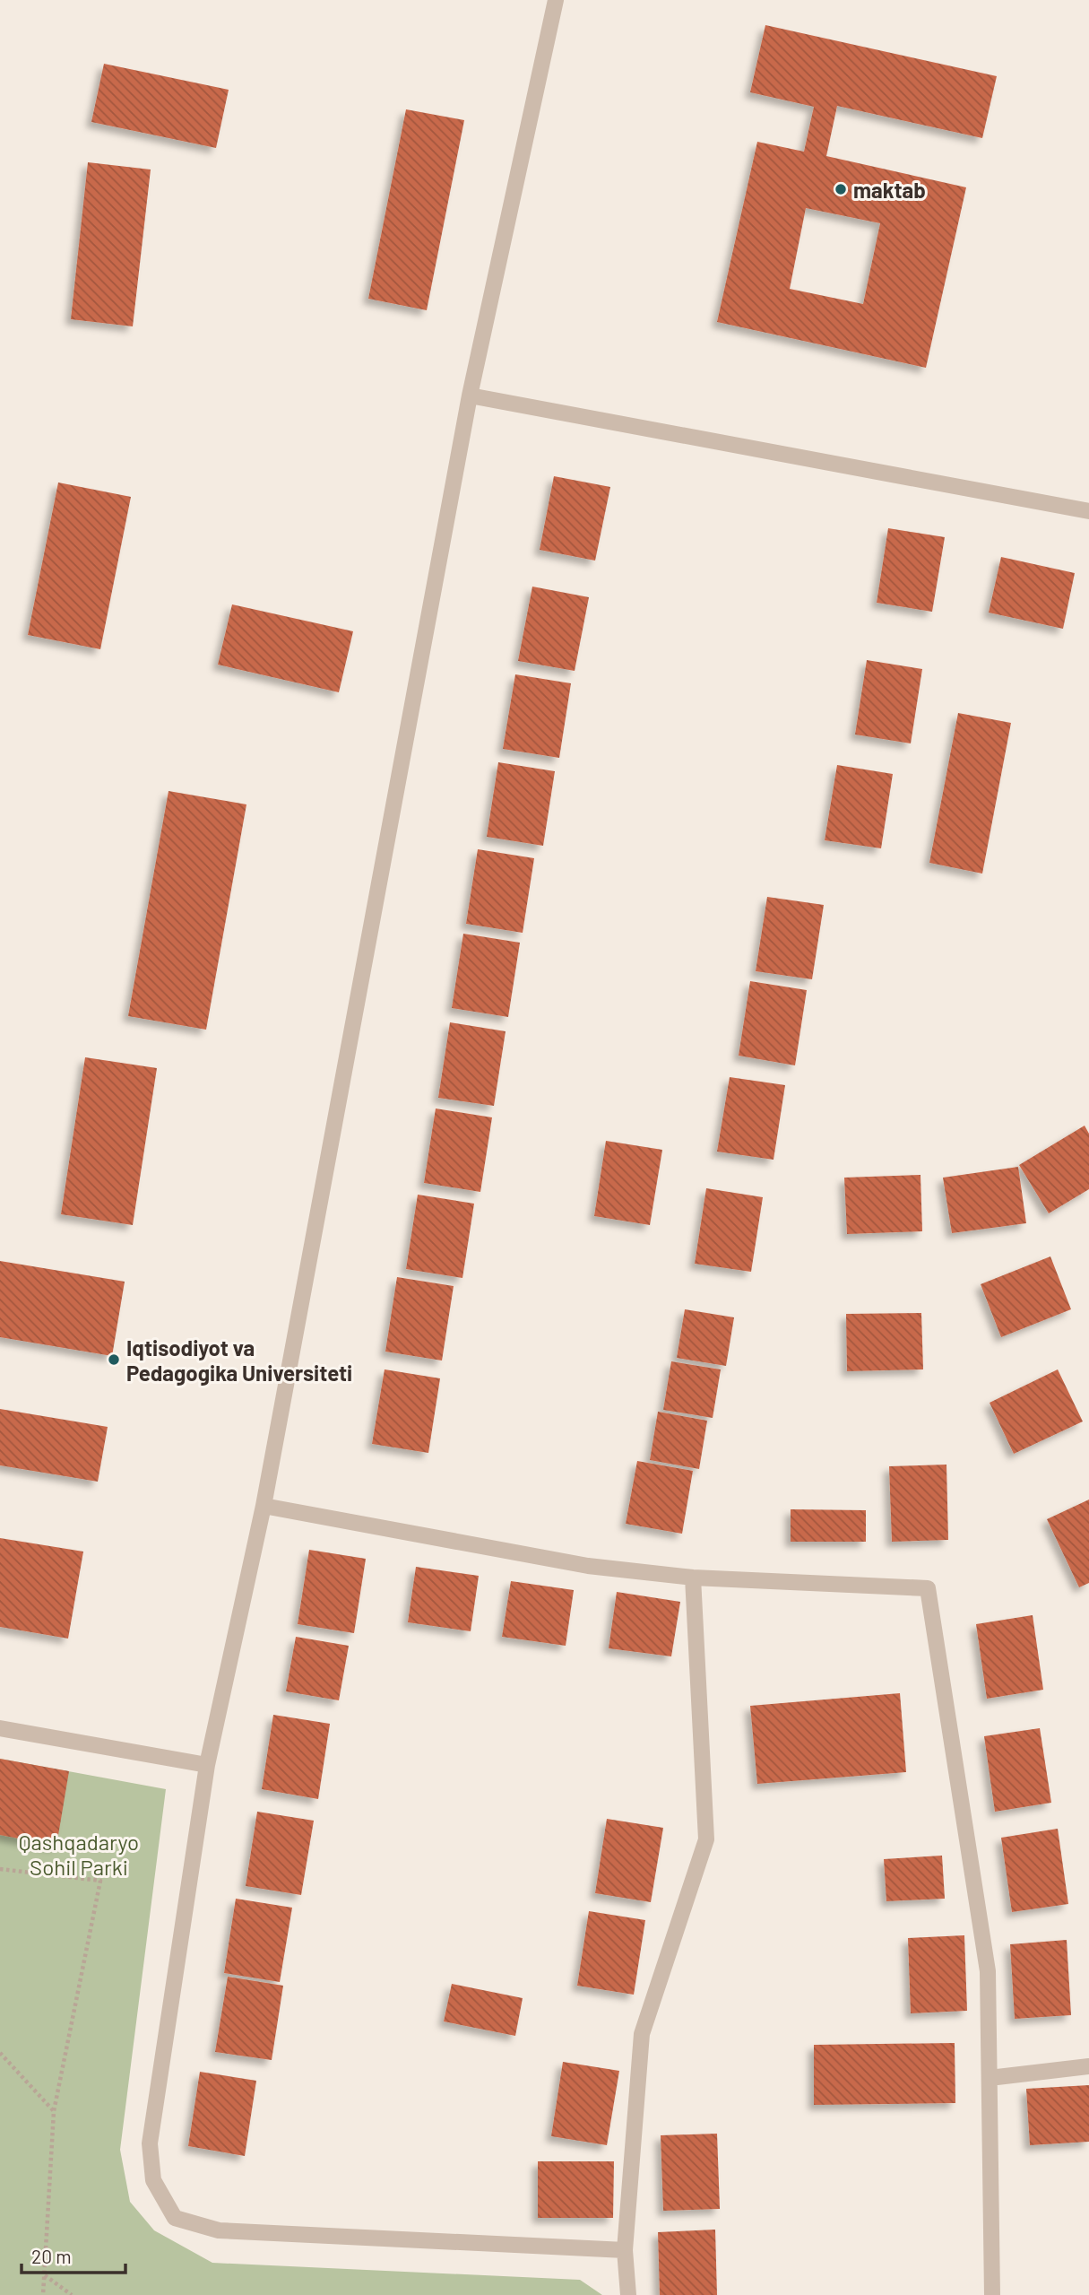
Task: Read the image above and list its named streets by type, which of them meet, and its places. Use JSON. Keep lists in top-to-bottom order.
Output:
{
  "parks": ["Qashqadaryo Sohil Parki"],
  "places": ["maktab", "Iqtisodiyot va Pedagogika Universiteti"],
  "scale_bar": "20 m"
}
